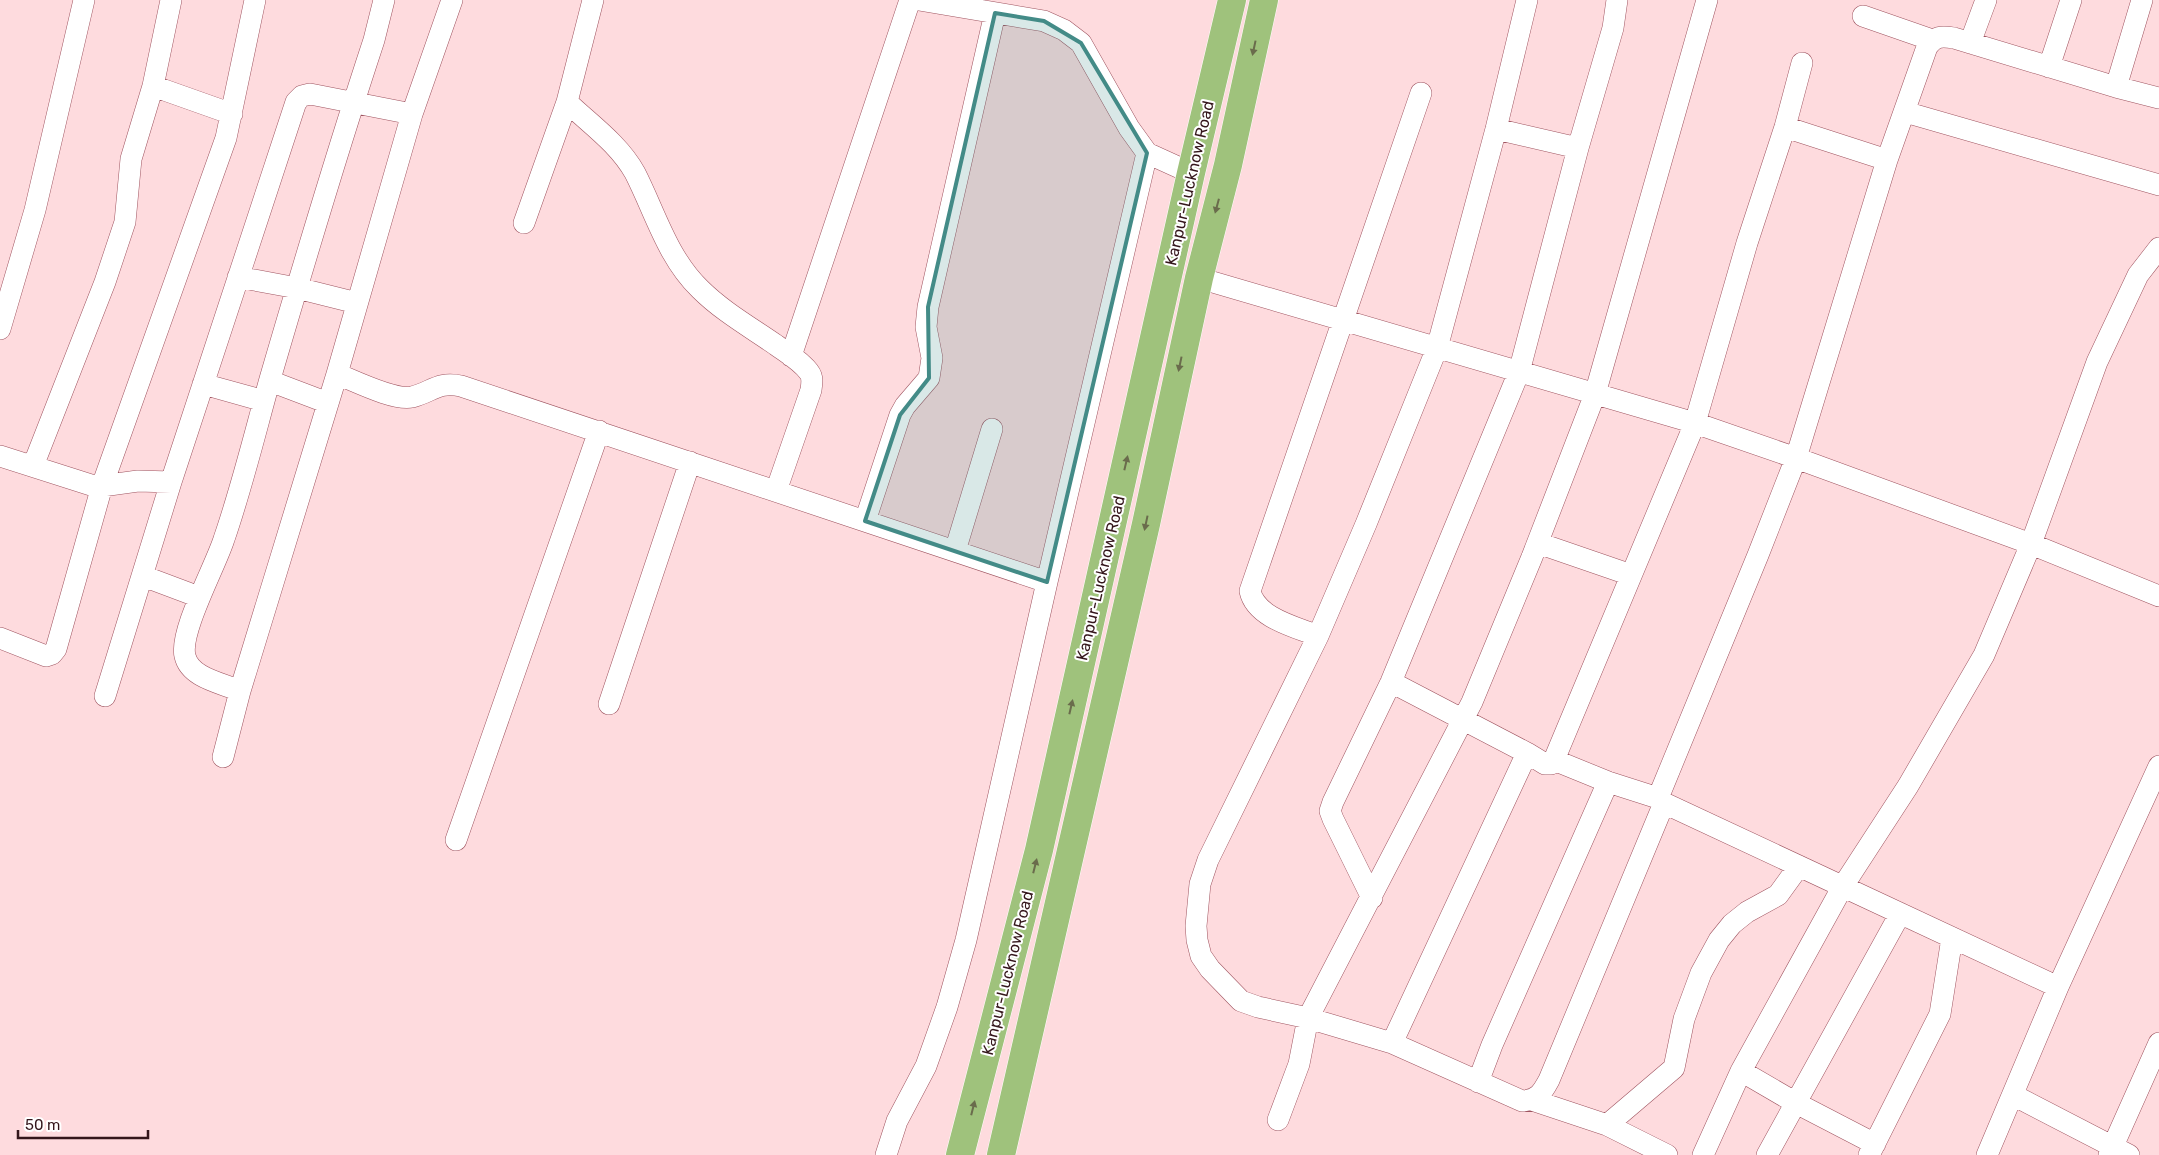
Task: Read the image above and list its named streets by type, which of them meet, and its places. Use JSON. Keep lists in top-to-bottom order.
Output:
{
  "streets": {
    "highway": ["Kanpur-Lucknow Road"]
  },
  "scale_bar": "50 m"
}
